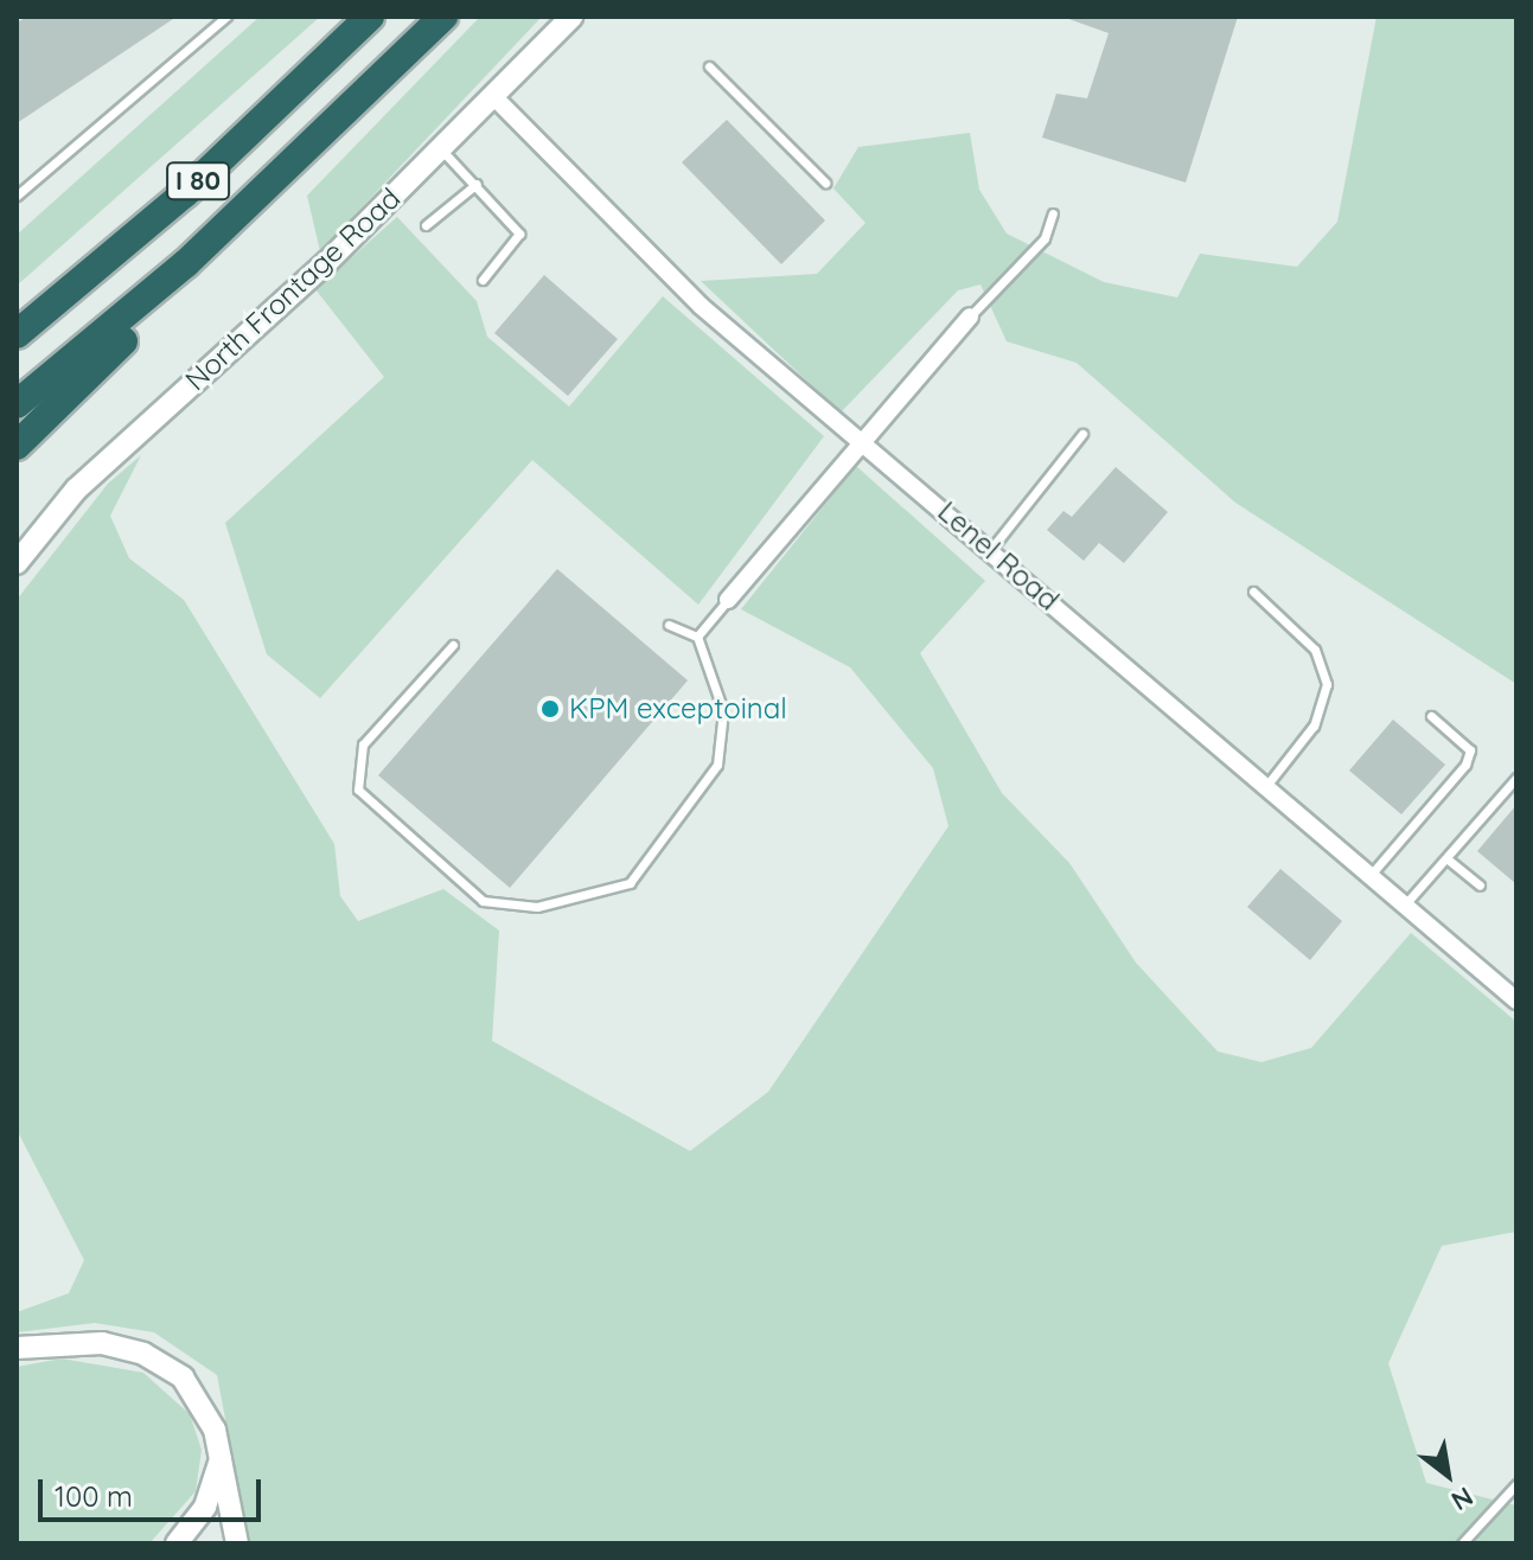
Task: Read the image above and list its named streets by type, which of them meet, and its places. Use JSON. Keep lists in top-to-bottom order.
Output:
{
  "streets": {
    "highway": ["I 80"],
    "main road": ["North Frontage Road"],
    "street": ["Lenel Road"]
  },
  "crossings": [
    ["North Frontage Road", "Lenel Road"]
  ],
  "places": ["KPM exceptoinal"],
  "scale_bar": "100 m",
  "north": "bottom right"
}
